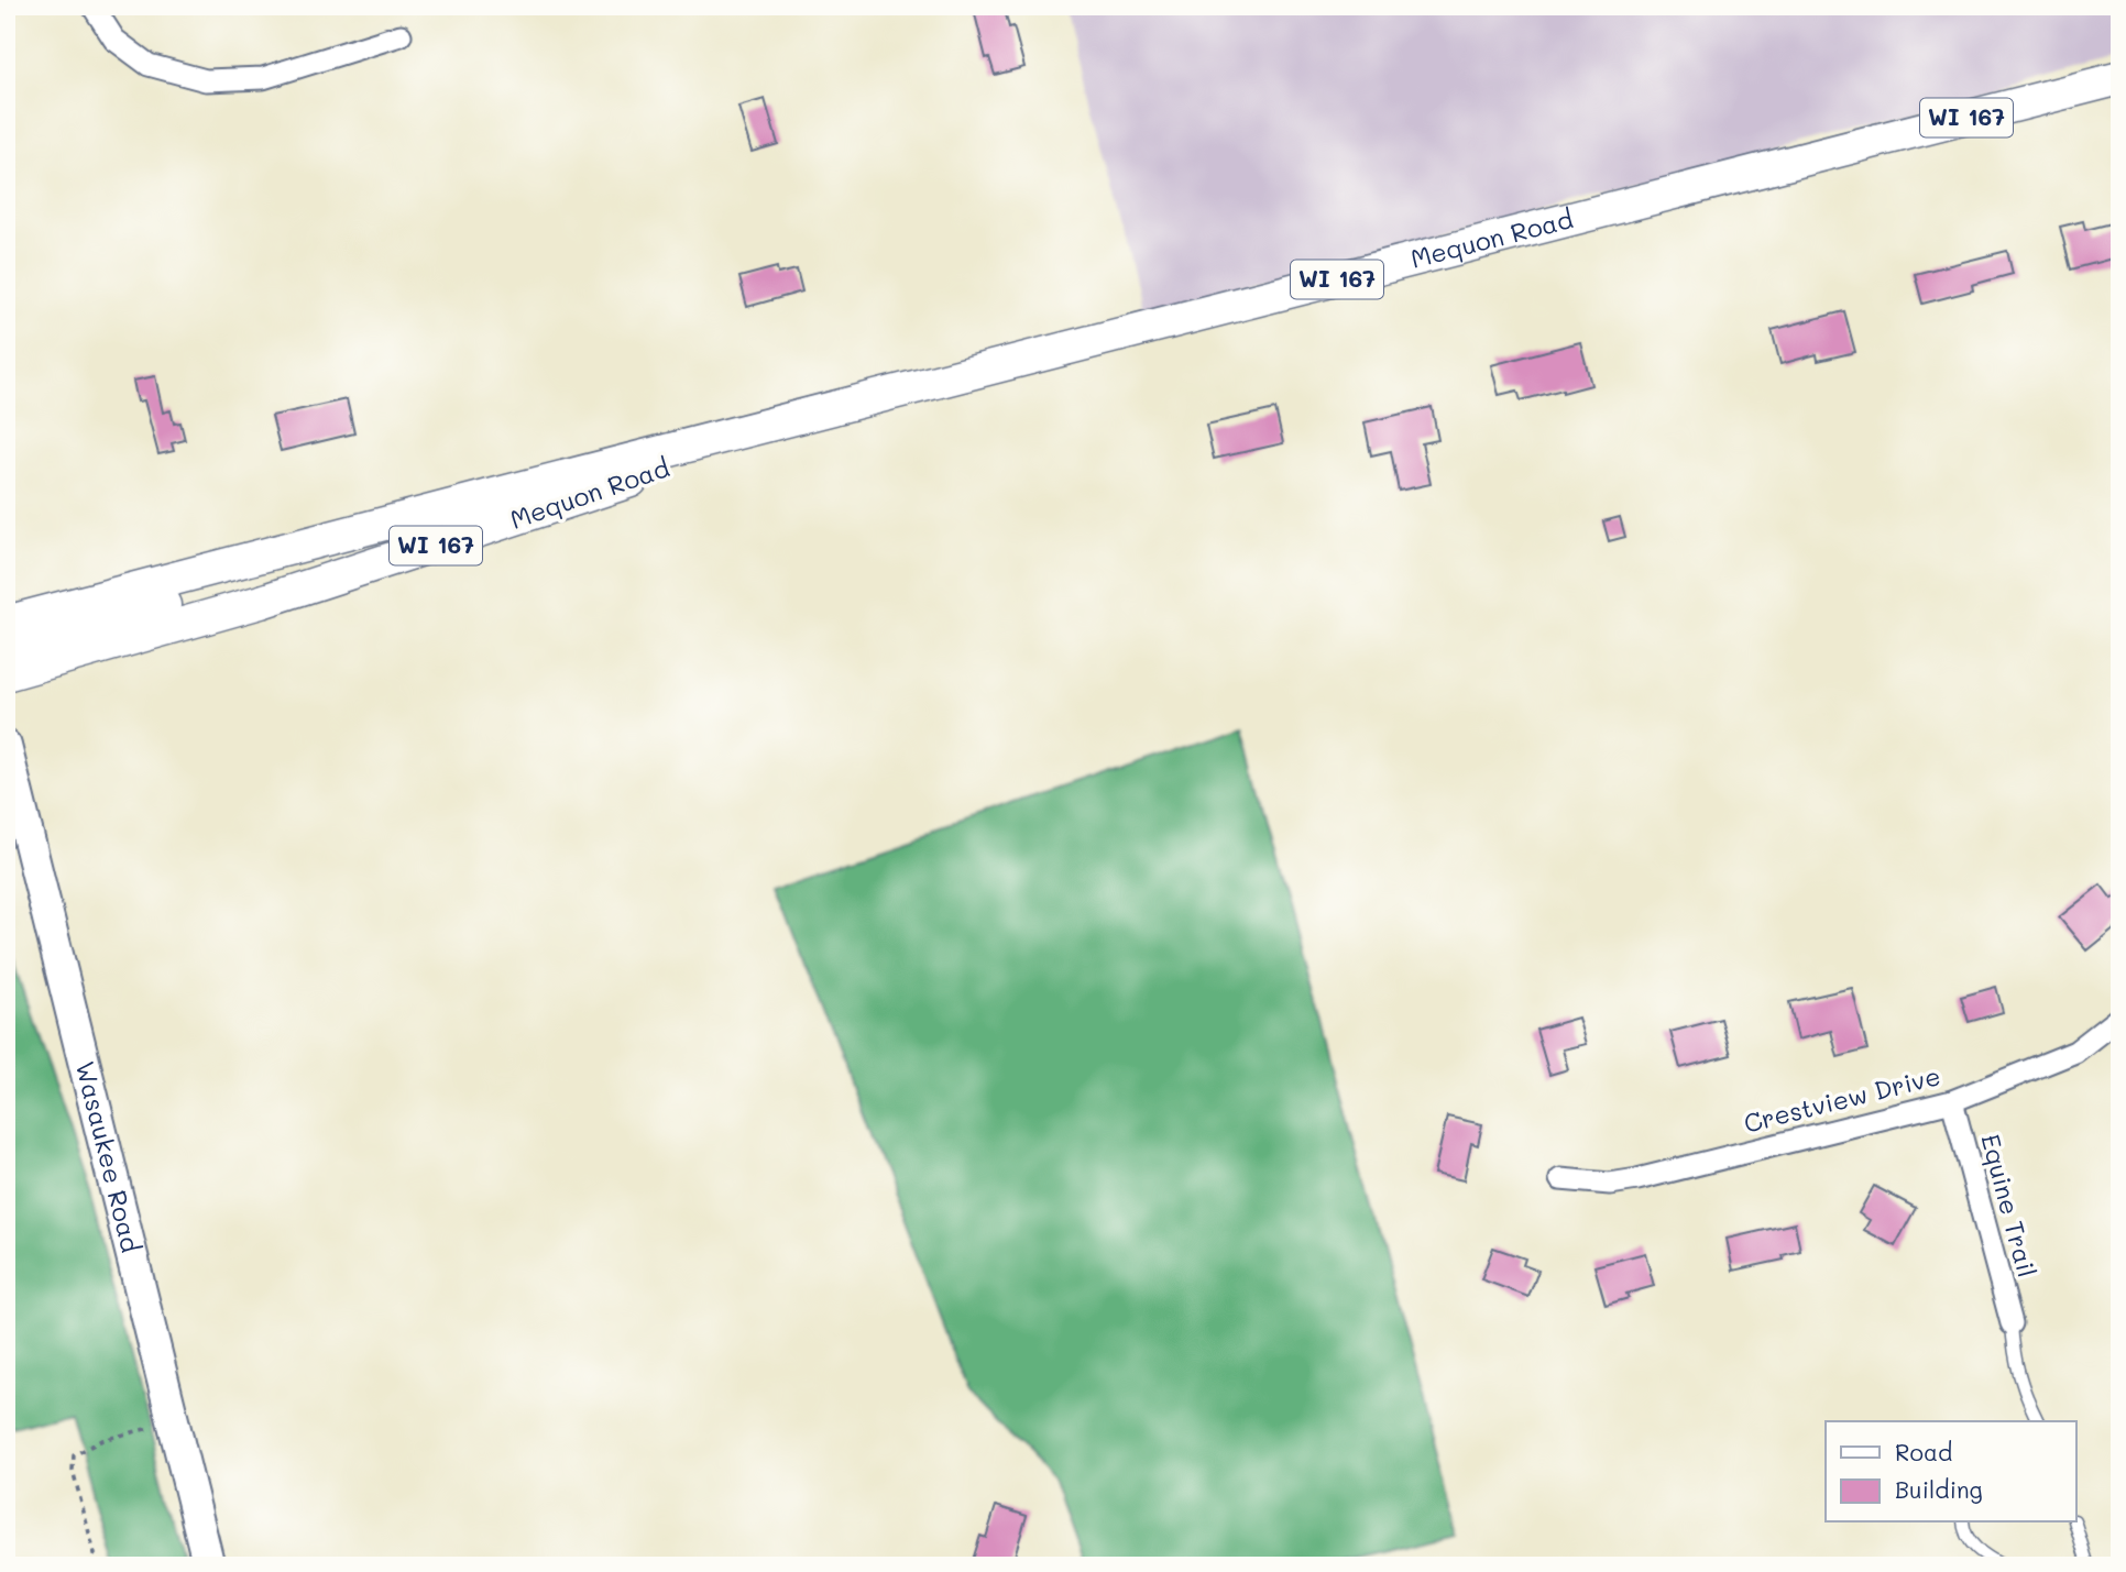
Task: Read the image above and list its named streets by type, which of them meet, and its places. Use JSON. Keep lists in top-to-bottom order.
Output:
{
  "streets": {
    "main road": ["WI 167", "Mequon Road"],
    "street": ["Crestview Drive", "Wasaukee Road", "Equine Trail"]
  },
  "crossings": [
    ["Crestview Drive", "Equine Trail"]
  ],
  "legend": ["Road", "Building"]
}
